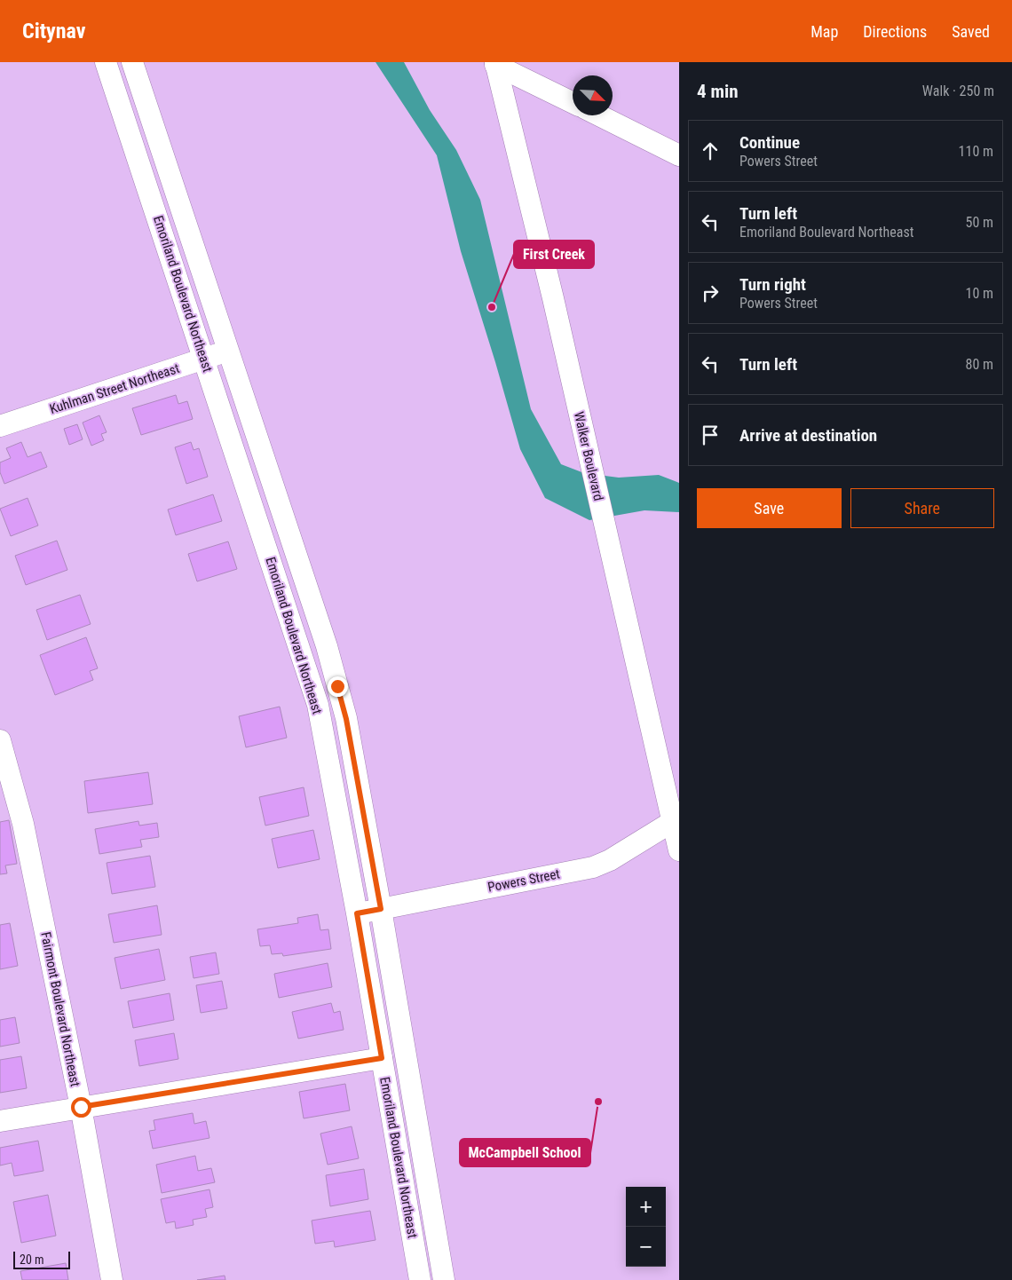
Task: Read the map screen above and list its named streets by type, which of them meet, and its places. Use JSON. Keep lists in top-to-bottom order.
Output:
{
  "streets": {
    "street": [
      "Emoriland Boulevard Northeast",
      "Kuhlman Street Northeast",
      "Walker Boulevard",
      "Powers Street",
      "Fairmont Boulevard Northeast"
    ]
  },
  "crossings": [
    ["Emoriland Boulevard Northeast", "Kuhlman Street Northeast"],
    ["Emoriland Boulevard Northeast", "Powers Street"],
    ["Walker Boulevard", "Powers Street"]
  ],
  "places": ["First Creek", "McCampbell School"],
  "scale_bar": "20 m",
  "north": "bottom right",
  "page": {
    "header": "Citynav",
    "nav": ["Map", "Directions", "Saved"],
    "heading": ["4 min", "Walk · 250 m"],
    "list": [
      ["Continue", "Powers Street", "110 m"],
      ["Turn left", "Emoriland Boulevard Northeast", "50 m"],
      ["Turn right", "Powers Street", "10 m"],
      ["Turn left", "80 m"],
      "Arrive at destination"
    ],
    "buttons": ["Save", "Share"],
    "map_buttons": ["+", "−"],
    "scale": "20 m"
  }
}
